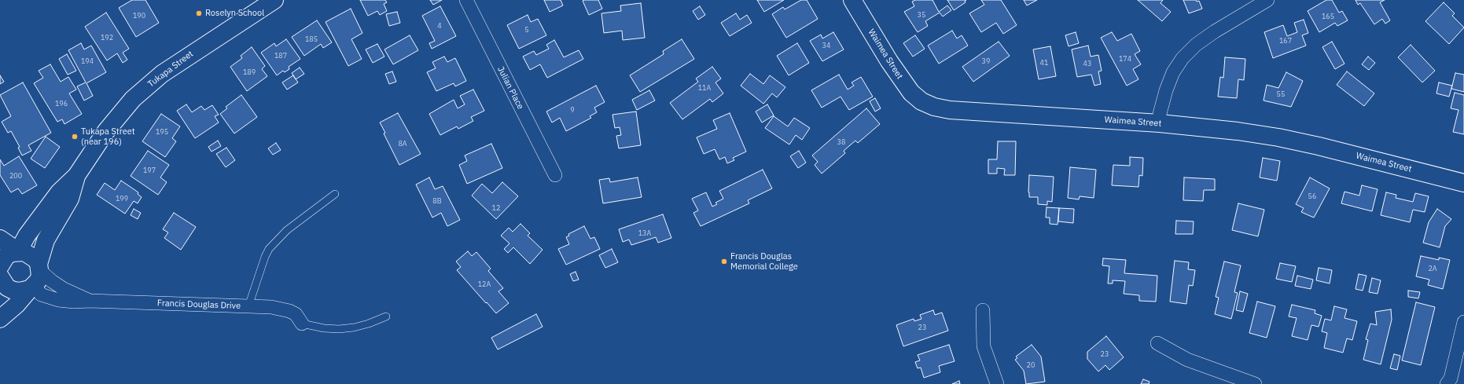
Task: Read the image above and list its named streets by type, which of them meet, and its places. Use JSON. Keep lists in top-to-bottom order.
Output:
{
  "streets": {
    "main road": ["Waimea Street", "Tukapa Street"],
    "street": ["Julian Place", "Francis Douglas Drive"]
  },
  "crossings": [
    ["Tukapa Street", "Francis Douglas Drive"]
  ],
  "places": ["Roselyn School", "Tukapa Street (near 196)", "Francis Douglas Memorial College"],
  "house_numbers": [
    "35",
    "190",
    "165",
    "4",
    "5",
    "192",
    "185",
    "167",
    "34",
    "187",
    "174",
    "194",
    "39",
    "41",
    "43",
    "189",
    "11A",
    "55",
    "196",
    "9",
    "195",
    "38",
    "8A",
    "197",
    "200",
    "56",
    "199",
    "8B",
    "12",
    "13A",
    "2A",
    "12A",
    "23",
    "23",
    "20"
  ]
}
